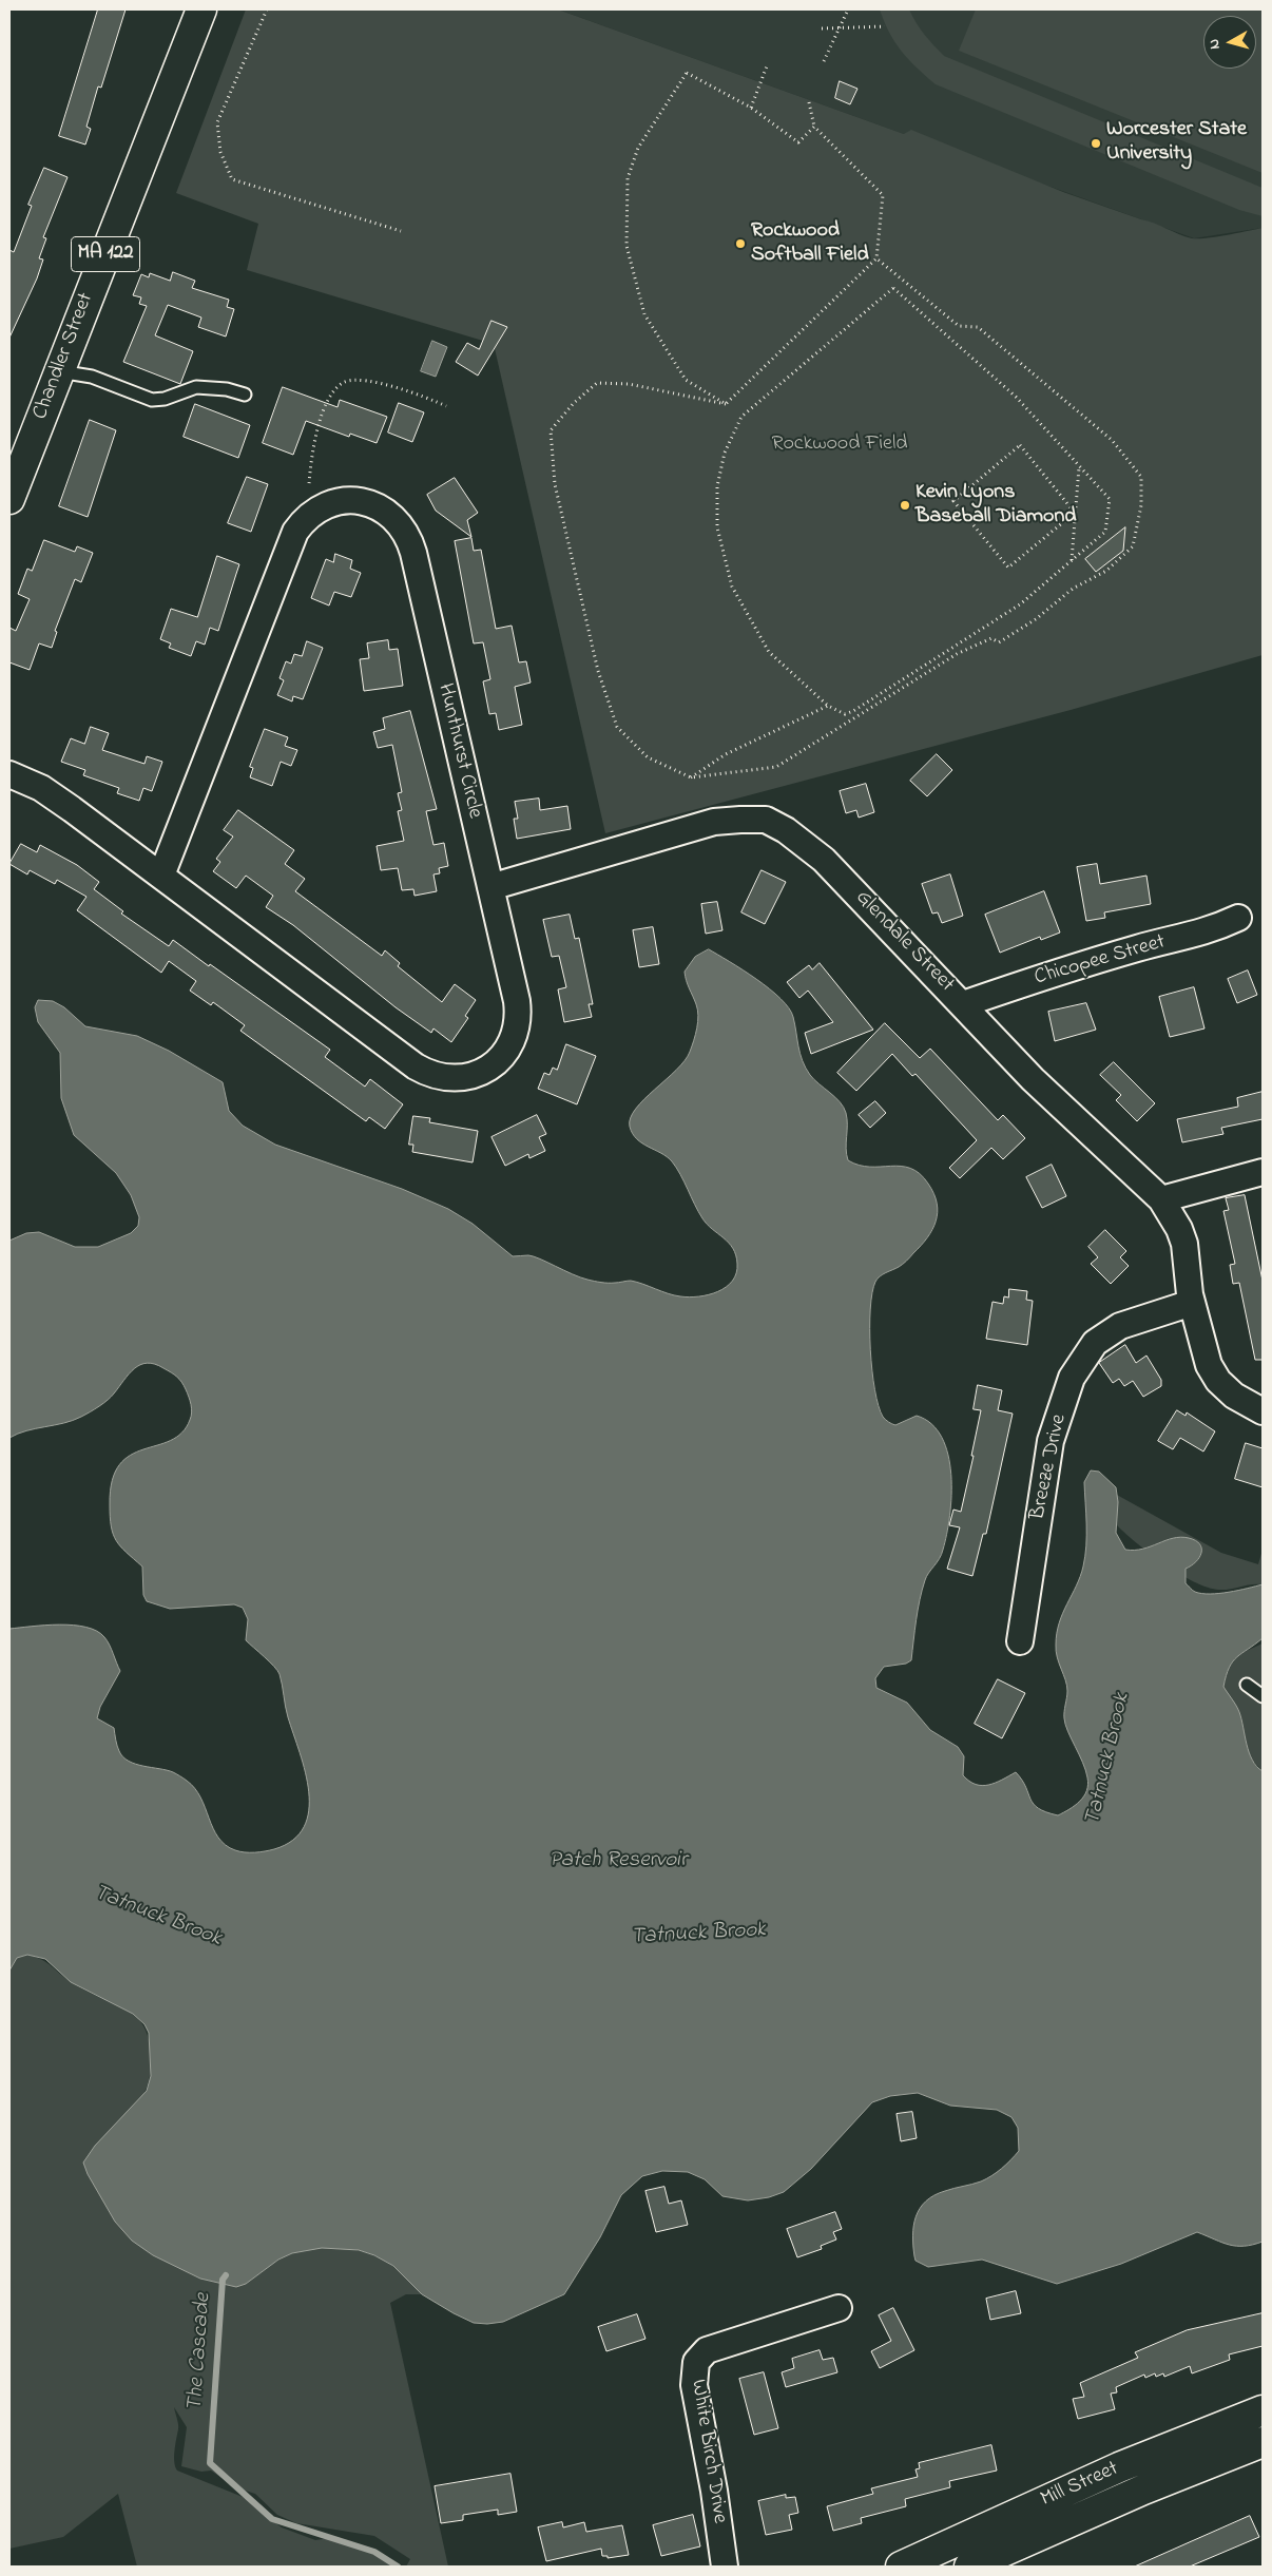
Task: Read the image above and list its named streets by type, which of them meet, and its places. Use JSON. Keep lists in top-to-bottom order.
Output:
{
  "streets": {
    "main road": ["MA 122", "Chandler Street", "Mill Street"],
    "street": [
      "Hunthurst Circle",
      "Glendale Street",
      "Chicopee Street",
      "Breeze Drive",
      "White Birch Drive"
    ]
  },
  "crossings": [
    ["Hunthurst Circle", "Glendale Street"],
    ["Glendale Street", "Chicopee Street"],
    ["Glendale Street", "Breeze Drive"]
  ],
  "water": ["Tatnuck Brook", "Patch Reservoir", "The Cascade"],
  "parks": ["Rockwood Field"],
  "places": ["Worcester State University", "Rockwood Softball Field", "Kevin Lyons Baseball Diamond"],
  "north": "left"
}
